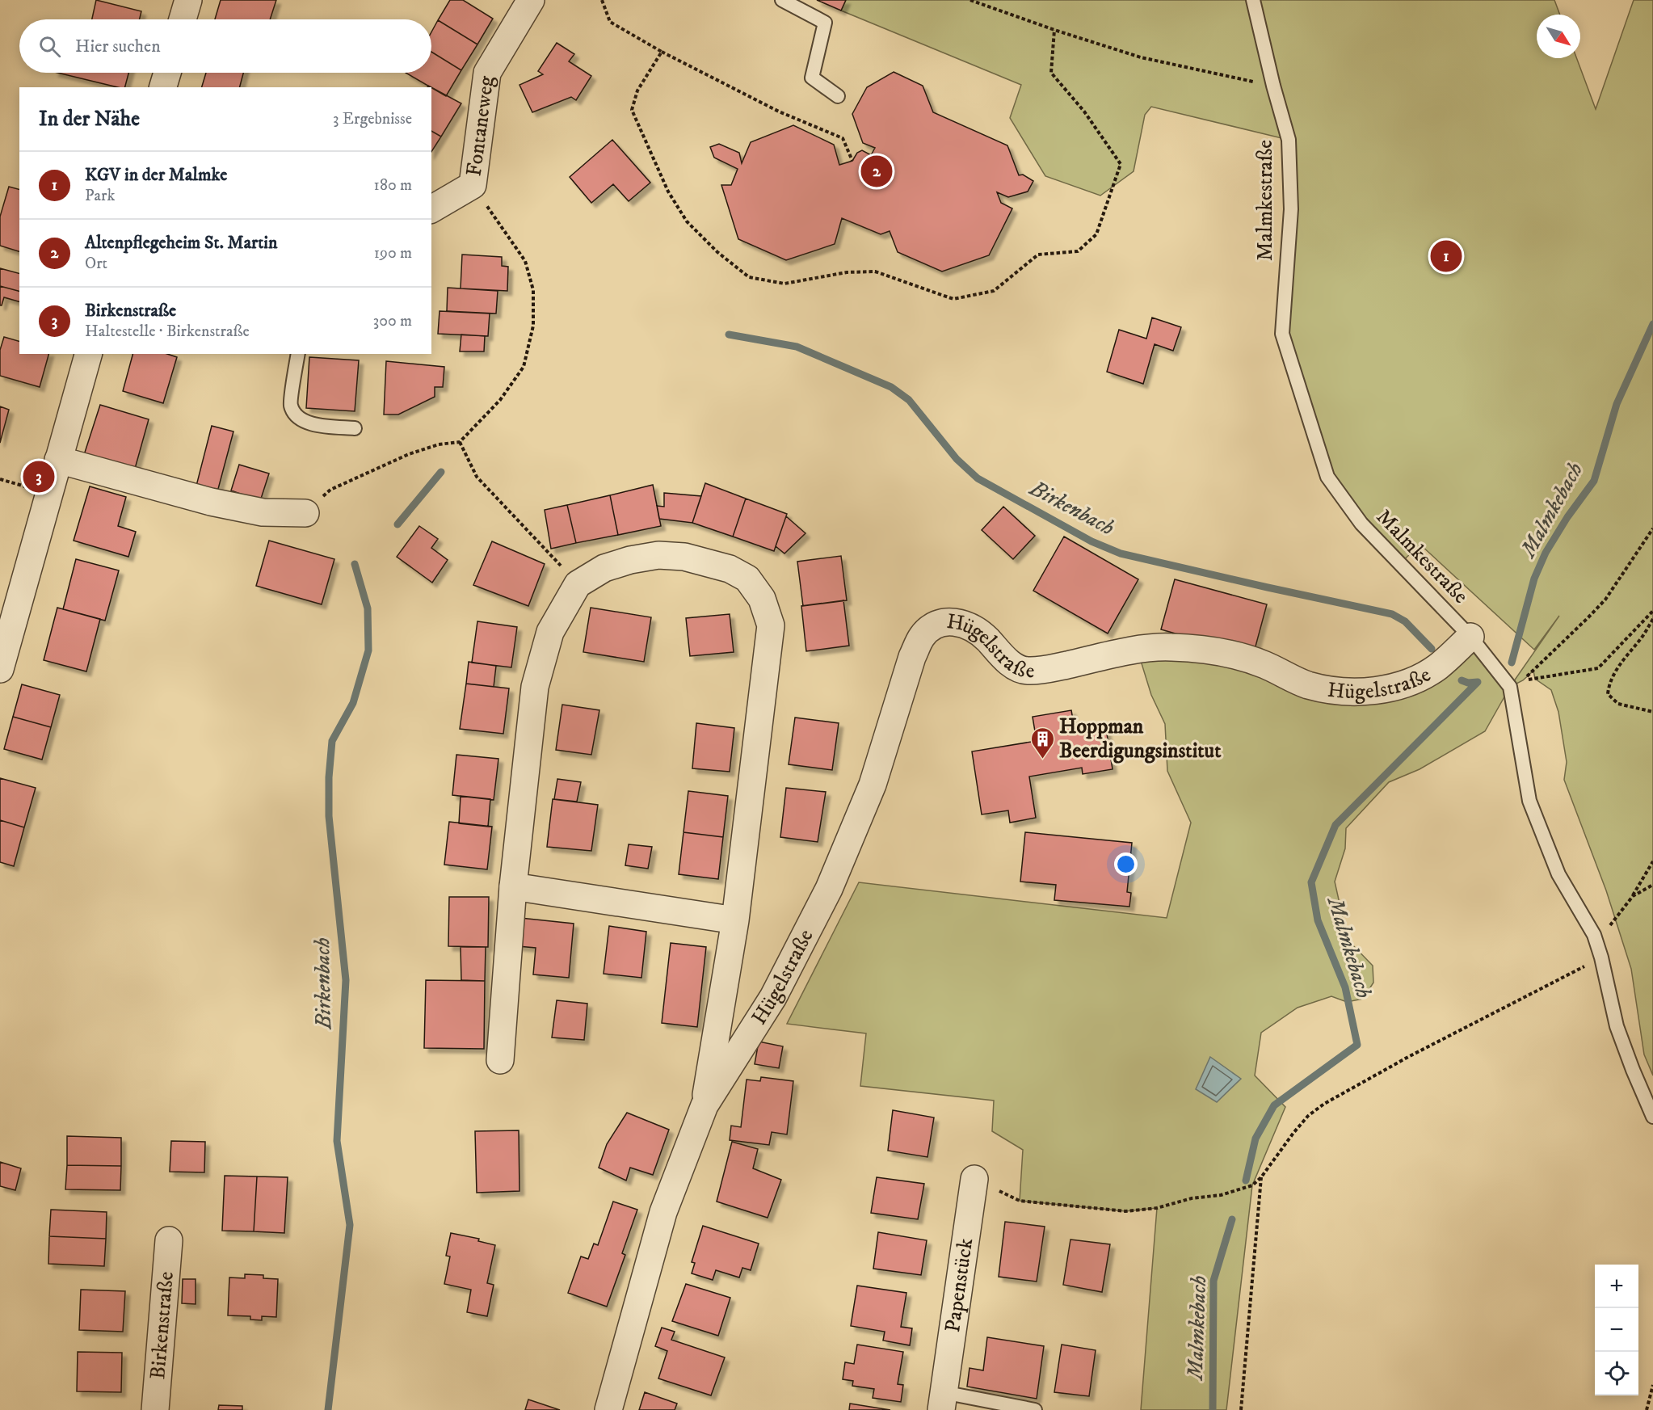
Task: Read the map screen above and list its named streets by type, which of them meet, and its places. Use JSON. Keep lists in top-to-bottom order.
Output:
{
  "streets": {
    "street": [
      "Fontaneweg",
      "Hügelstraße",
      "Papenstück",
      "Birkenstraße"
    ],
    "lane": ["Malmkestraße"]
  },
  "crossings": [
    ["Malmkestraße", "Hügelstraße"]
  ],
  "water": ["Birkenbach", "Malmkebach"],
  "places": {
    "building": ["Hoppman Beerdigungsinstitut"]
  },
  "north": "bottom right",
  "page": {
    "search": "Hier suchen",
    "heading": ["In der Nähe", "3 Ergebnisse"],
    "list": [
      {
        "mark": "1",
        "name": "KGV in der Malmke",
        "note": "Park",
        "value": "180 m"
      },
      {
        "mark": "2",
        "name": "Altenpflegeheim St. Martin",
        "note": "Ort",
        "value": "190 m"
      },
      {
        "mark": "3",
        "name": "Birkenstraße",
        "note": "Haltestelle · Birkenstraße",
        "value": "300 m"
      }
    ],
    "pins": ["2", "1", "3"],
    "map_buttons": ["+", "−"]
  }
}
